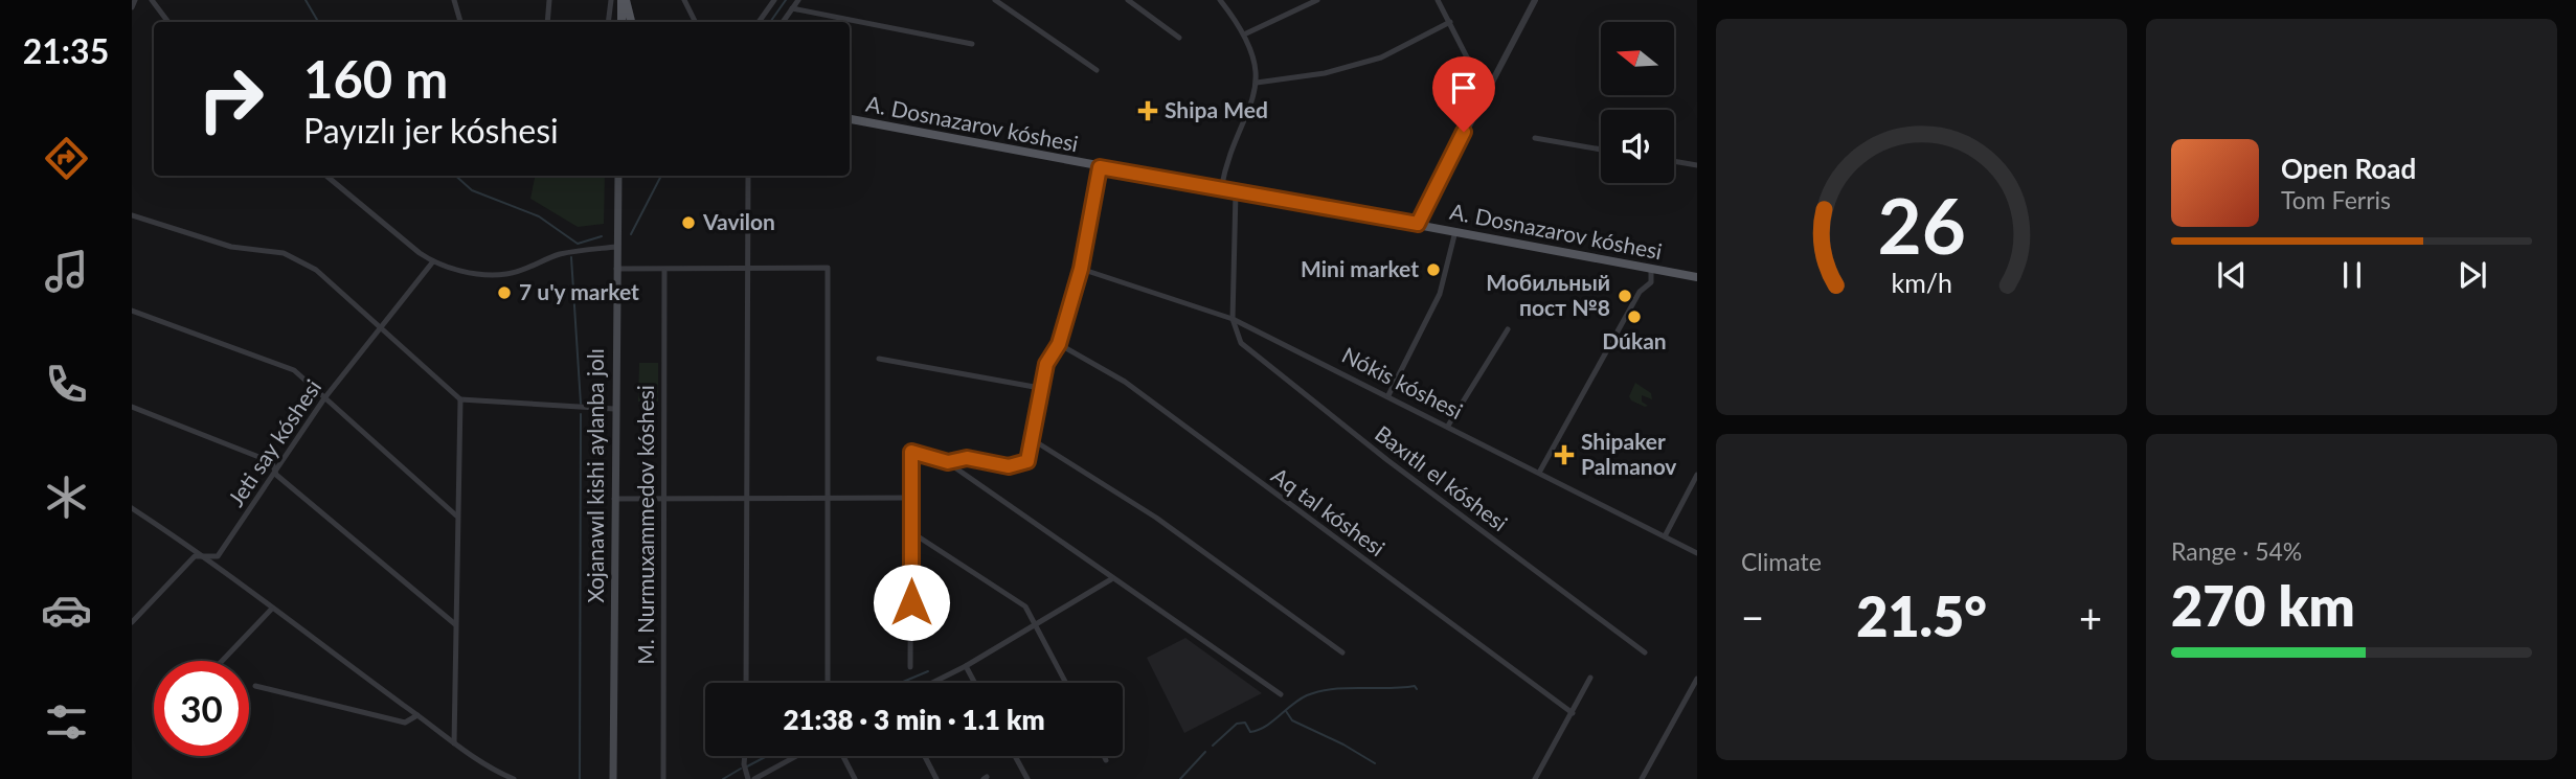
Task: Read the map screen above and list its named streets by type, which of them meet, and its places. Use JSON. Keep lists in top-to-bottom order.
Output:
{
  "streets": {
    "main road": ["A. Dosnazarov kóshesi", "Xojanawıl kishi aylanba jolı"],
    "street": [
      "Nókis kóshesi",
      "Jeti say kóshesi",
      "Baxıtlı el kóshesi",
      "Aq tal kóshesi",
      "M. Nurmuxammedov kóshesi"
    ]
  },
  "crossings": [
    ["Nókis kóshesi", "Baxıtlı el kóshesi"]
  ],
  "places": {
    "health": ["Shipa Med", "Shipaker Palmanov"],
    "other": [
      "Vavilon",
      "Mini market",
      "7 u'y market",
      "Мобильный пост №8",
      "Dúkan"
    ]
  },
  "north": "left",
  "page": {
    "tabs": "21:35",
    "turn": ["160 m", "Payızlı jer kóshesi"],
    "song": ["Open Road", "Tom Ferris"],
    "tile": [
      "Climate",
      ["Range · 54%", "270 km"]
    ],
    "heat": ["−", "21.5°", "+"],
    "limit": "30",
    "trip": "21:38 · 3 min · 1.1 km",
    "gauge": ["26", "km/h"]
  }
}
